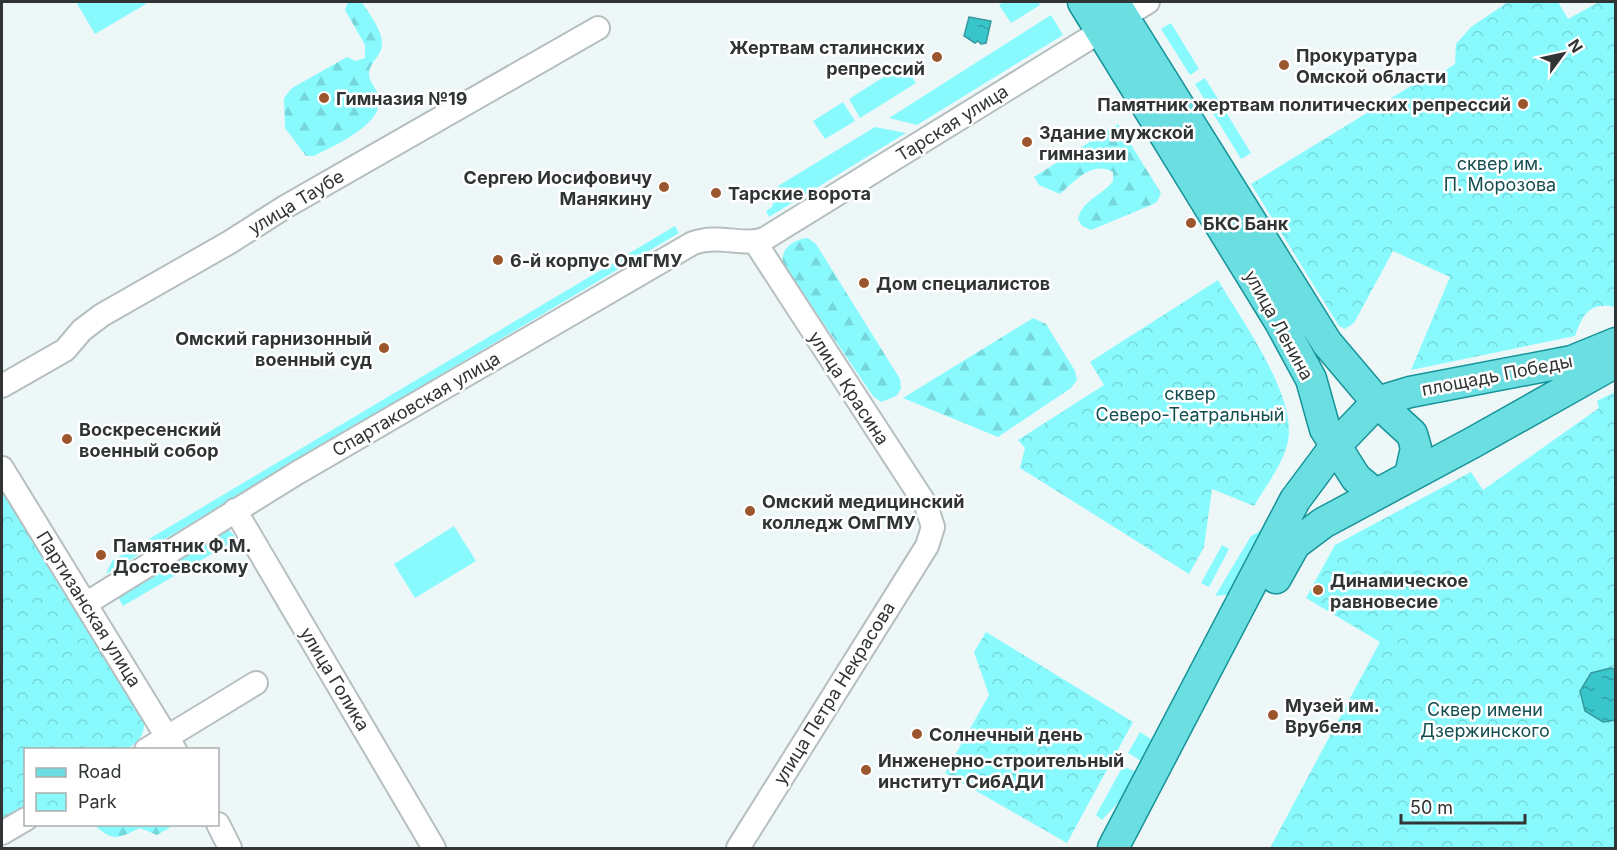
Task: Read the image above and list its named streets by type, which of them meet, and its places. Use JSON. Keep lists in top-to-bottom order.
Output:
{
  "streets": {
    "main road": ["улица Ленина", "площадь Победы"],
    "street": [
      "Тарская улица",
      "улица Таубе",
      "улица Красина",
      "Спартаковская улица",
      "Партизанская улица",
      "улица Голика",
      "улица Петра Некрасова"
    ]
  },
  "crossings": [
    ["Тарская улица", "улица Ленина"],
    ["Тарская улица", "улица Красина"],
    ["Тарская улица", "Спартаковская улица"],
    ["улица Ленина", "площадь Победы"],
    ["улица Красина", "Спартаковская улица"],
    ["улица Красина", "улица Петра Некрасова"],
    ["Спартаковская улица", "Партизанская улица"],
    ["Спартаковская улица", "улица Голика"]
  ],
  "parks": ["сквер им. П. Морозова", "сквер Северо-Театральный", "Сквер имени Дзержинского"],
  "places": [
    "Жертвам сталинских репрессий",
    "Прокуратура Омской области",
    "Гимназия №19",
    "Памятник жертвам политических репрессий",
    "Здание мужской гимназии",
    "Сергею Иосифовичу Манякину",
    "Тарские ворота",
    "БКС Банк",
    "6-й корпус ОмГМУ",
    "Дом специалистов",
    "Омский гарнизонный военный суд",
    "Воскресенский военный собор",
    "Омский медицинский колледж ОмГМУ",
    "Памятник Ф.М. Достоевскому",
    "Динамическое равновесие",
    "Музей им. Врубеля",
    "Солнечный день",
    "Инженерно-строительный институт СибАДИ"
  ],
  "legend": ["Road", "Park"],
  "scale_bar": "50 m",
  "north": "top right"
}
